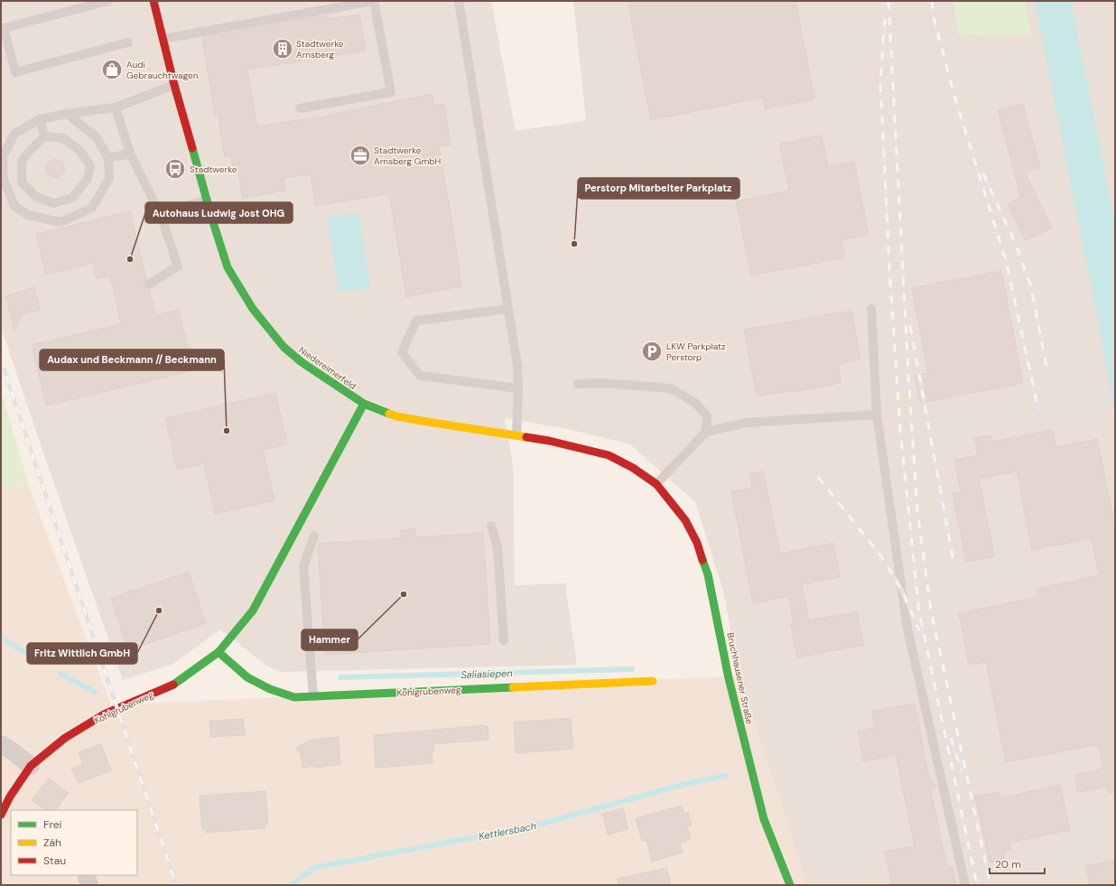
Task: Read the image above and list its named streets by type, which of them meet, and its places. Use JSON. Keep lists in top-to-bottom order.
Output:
{
  "streets": {
    "street": ["Niedereimerfeld", "Bruchhausener Straße", "Kohlgrubenweg"]
  },
  "crossings": [
    ["Niedereimerfeld", "Bruchhausener Straße"],
    ["Niedereimerfeld", "Kohlgrubenweg"]
  ],
  "water": ["Saliasiepen", "Kettlersbach"],
  "places": {
    "building": ["Stadtwerke Arnsberg"],
    "shop": ["Audi Gebrauchtwagen"],
    "office": ["Stadtwerke Arnsberg GmbH"],
    "bus stop": ["Stadtwerke"],
    "other": [
      "Perstorp Mitarbeiter Parkplatz",
      "Autohaus Ludwig Jost OHG",
      "Audax und Beckmann // Beckmann",
      "Hammer",
      "Fritz Wittlich GmbH"
    ],
    "parking": ["LKW Parkplatz Perstorp"]
  },
  "legend": ["Frei", "Zäh", "Stau"],
  "scale_bar": "20 m"
}
